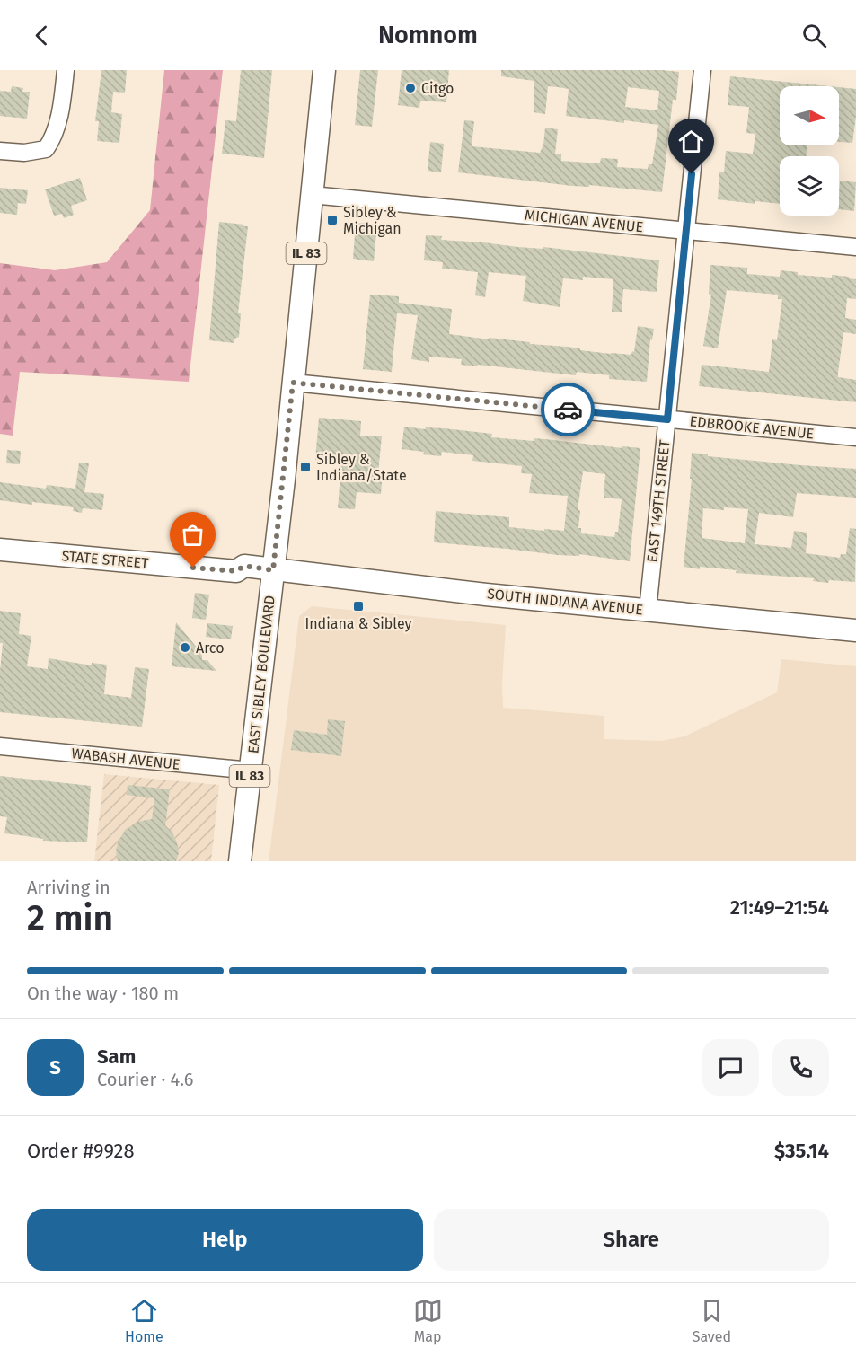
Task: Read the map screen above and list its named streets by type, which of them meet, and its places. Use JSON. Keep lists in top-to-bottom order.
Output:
{
  "streets": {
    "main road": [
      "IL 83",
      "STATE STREET",
      "SOUTH INDIANA AVENUE",
      "EAST SIBLEY BOULEVARD"
    ],
    "street": [
      "MICHIGAN AVENUE",
      "EDBROOKE AVENUE",
      "EAST 149TH STREET",
      "WABASH AVENUE"
    ]
  },
  "crossings": [
    ["MICHIGAN AVENUE", "EAST 149TH STREET"],
    ["MICHIGAN AVENUE", "EAST SIBLEY BOULEVARD"],
    ["EDBROOKE AVENUE", "EAST 149TH STREET"],
    ["EDBROOKE AVENUE", "EAST SIBLEY BOULEVARD"],
    ["EAST 149TH STREET", "SOUTH INDIANA AVENUE"],
    ["STATE STREET", "SOUTH INDIANA AVENUE"],
    ["STATE STREET", "EAST SIBLEY BOULEVARD"],
    ["SOUTH INDIANA AVENUE", "EAST SIBLEY BOULEVARD"],
    ["EAST SIBLEY BOULEVARD", "WABASH AVENUE"]
  ],
  "places": {
    "other": ["Citgo", "Arco"],
    "transit": ["Sibley & Michigan", "Sibley & Indiana/State", "Indiana & Sibley"]
  },
  "north": "right",
  "page": {
    "header": "Nomnom",
    "heading": ["2 min", "Arriving in", "21:49–21:54"],
    "panel": [
      "Sam",
      "Courier · 4.6",
      "Order #9928",
      "$35.14"
    ],
    "bar": "On the way · 180 m",
    "round": "S",
    "buttons": ["Help", "Share"],
    "tabs": ["Home", "Map", "Saved"]
  }
}
